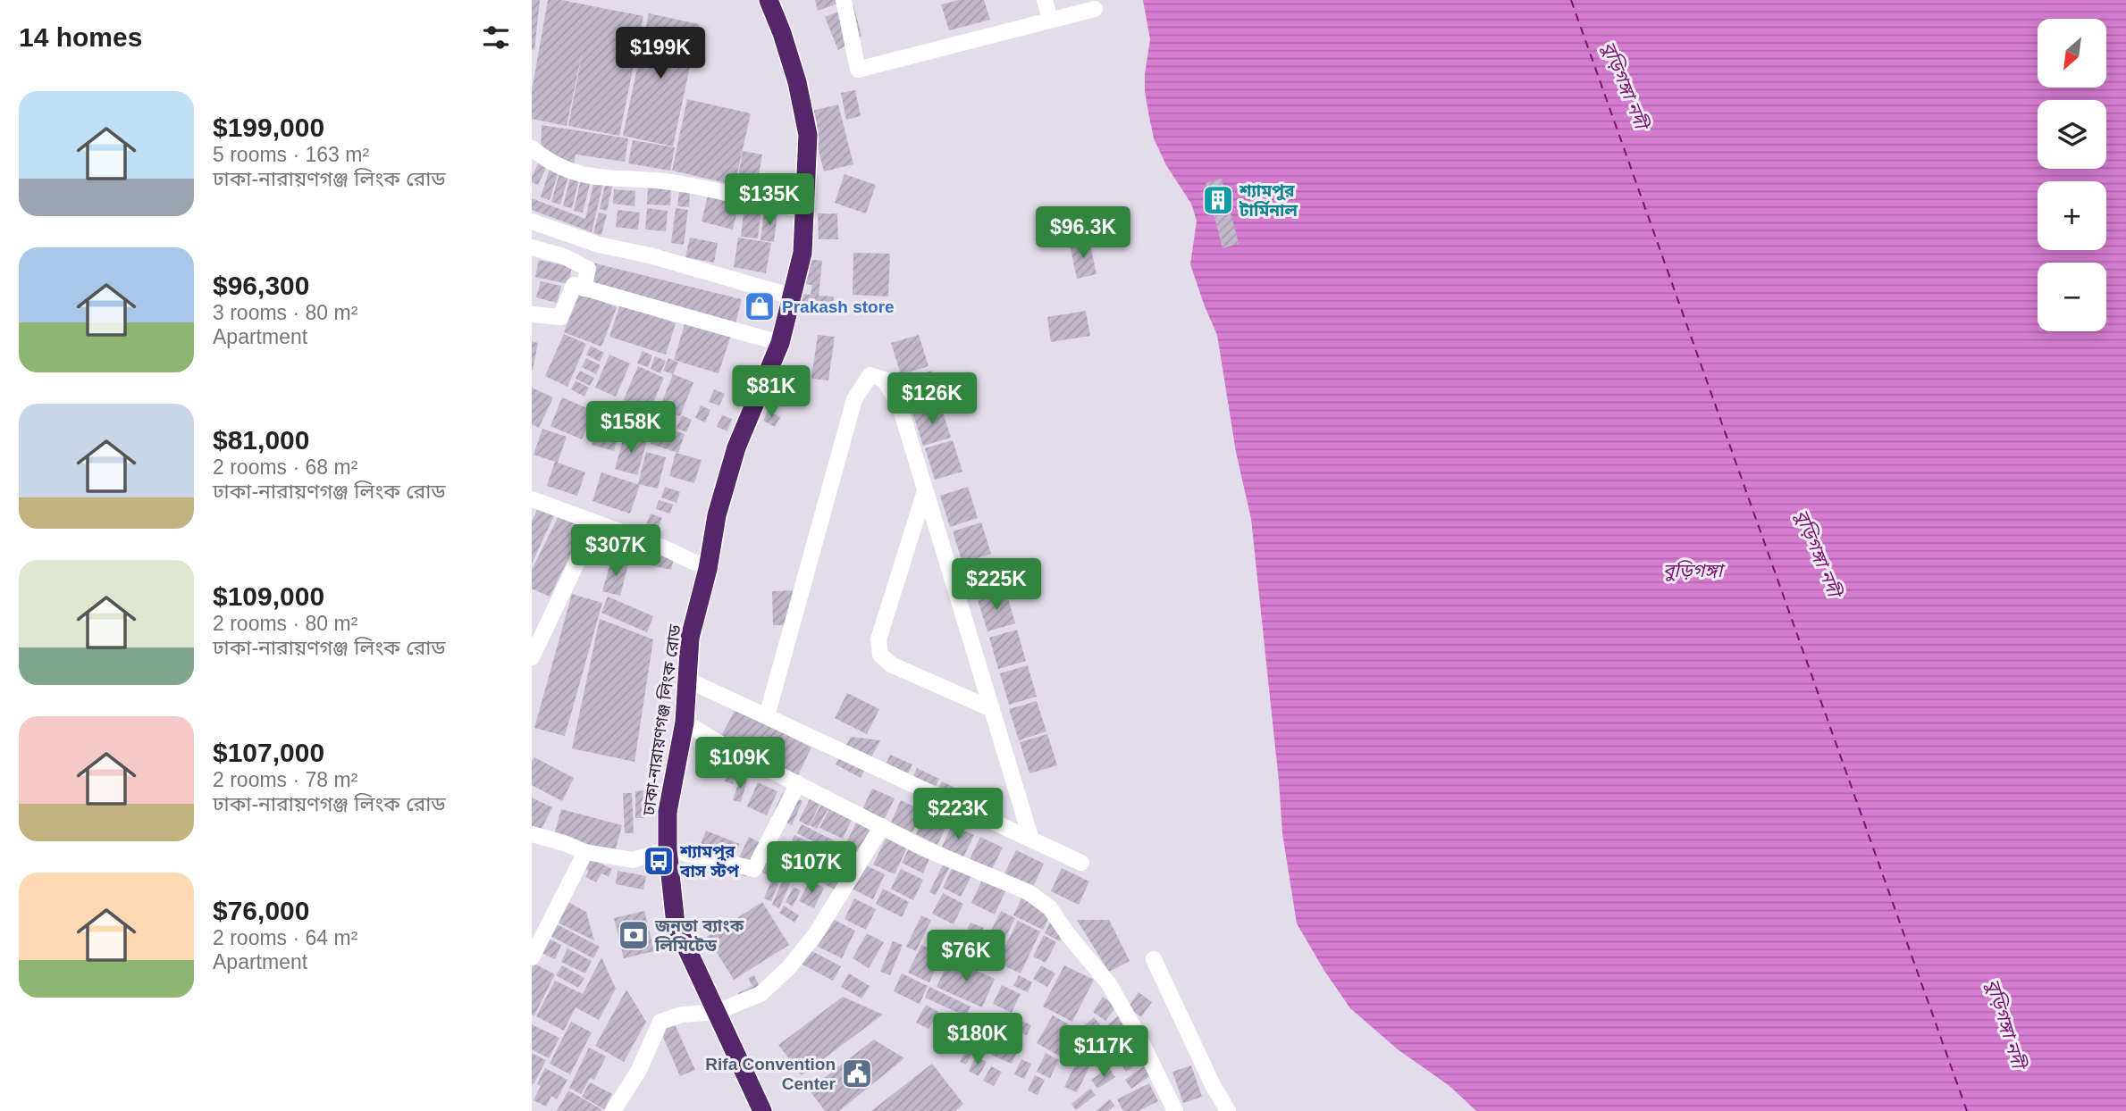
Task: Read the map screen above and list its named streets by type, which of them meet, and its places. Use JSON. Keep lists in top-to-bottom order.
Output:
{
  "streets": {
    "highway": ["ঢাকা-নারায়ণগঞ্জ লিংক রোড"]
  },
  "water": ["বুড়িগঙ্গা নদী", "বুড়িগঙ্গা"],
  "places": {
    "building": ["শ্যামপুর টার্মিনাল"],
    "shop": ["Prakash store"],
    "bus stop": ["শ্যামপুর বাস স্টপ"],
    "bank": ["জনতা ব্যাংক লিমিটেড"],
    "public building": ["Rifa Convention Center"]
  },
  "north": "bottom left",
  "page": {
    "heading": "14 homes",
    "map_buttons": ["+", "−"],
    "price": [
      "$199K",
      "$135K",
      "$96.3K",
      "$81K",
      "$126K",
      "$158K",
      "$307K",
      "$225K",
      "$109K",
      "$223K",
      "$107K",
      "$76K",
      "$180K",
      "$117K"
    ],
    "list": [
      {
        "name": "$199,000",
        "note": "5 rooms · 163 m² · ঢাকা-নারায়ণগঞ্জ লিংক রোড"
      },
      {
        "name": "$96,300",
        "note": "3 rooms · 80 m² · Apartment"
      },
      {
        "name": "$81,000",
        "note": "2 rooms · 68 m² · ঢাকা-নারায়ণগঞ্জ লিংক রোড"
      },
      {
        "name": "$109,000",
        "note": "2 rooms · 80 m² · ঢাকা-নারায়ণগঞ্জ লিংক রোড"
      },
      {
        "name": "$107,000",
        "note": "2 rooms · 78 m² · ঢাকা-নারায়ণগঞ্জ লিংক রোড"
      },
      {
        "name": "$76,000",
        "note": "2 rooms · 64 m² · Apartment"
      }
    ]
  }
}
